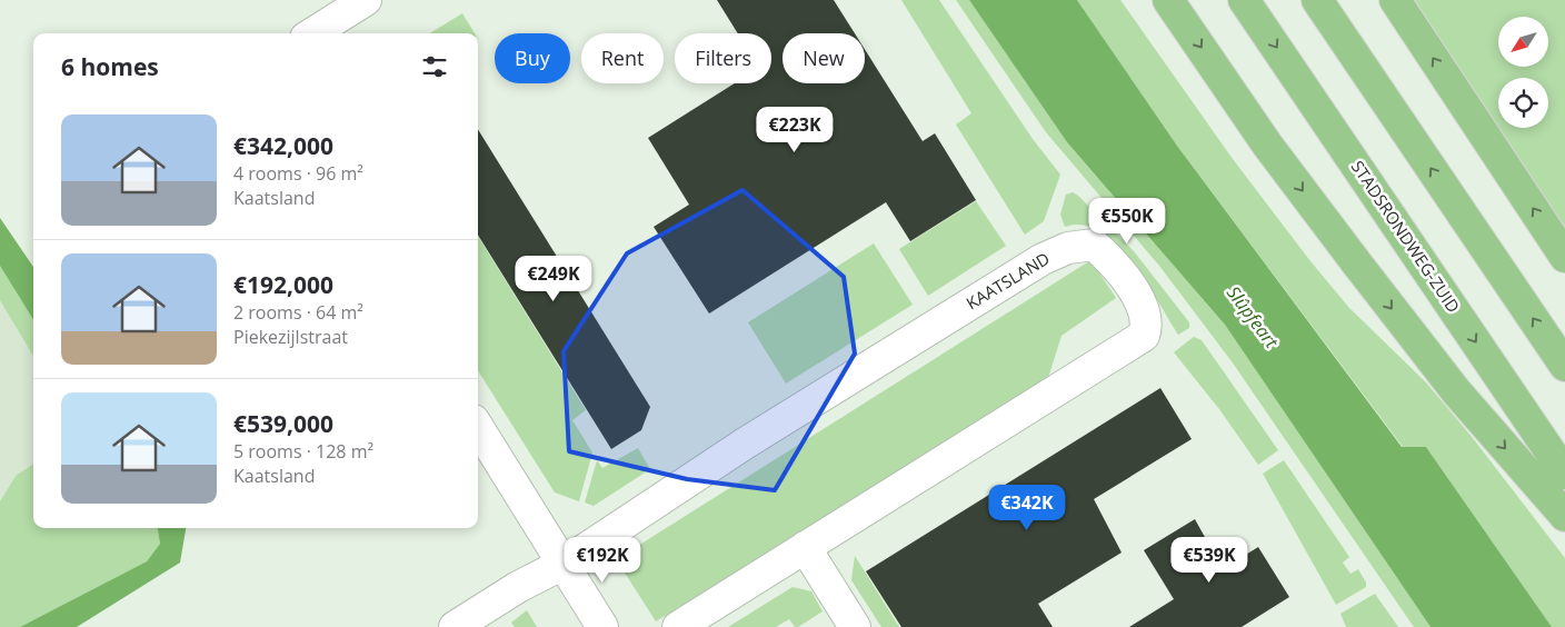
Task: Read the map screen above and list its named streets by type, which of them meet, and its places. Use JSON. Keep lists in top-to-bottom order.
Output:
{
  "streets": {
    "highway": ["STADSRONDWEG-ZUID"],
    "street": ["KAATSLAND"]
  },
  "water": ["Slûpfeart"],
  "north": "bottom left",
  "page": {
    "chip": [
      "Buy",
      "Rent",
      "Filters",
      "New"
    ],
    "heading": "6 homes",
    "list": [
      {
        "name": "€342,000",
        "note": "4 rooms · 96 m² · Kaatsland"
      },
      {
        "name": "€192,000",
        "note": "2 rooms · 64 m² · Piekezijlstraat"
      },
      {
        "name": "€539,000",
        "note": "5 rooms · 128 m² · Kaatsland"
      }
    ],
    "price": [
      "€223K",
      "€550K",
      "€249K",
      "€342K",
      "€192K",
      "€539K"
    ]
  }
}
